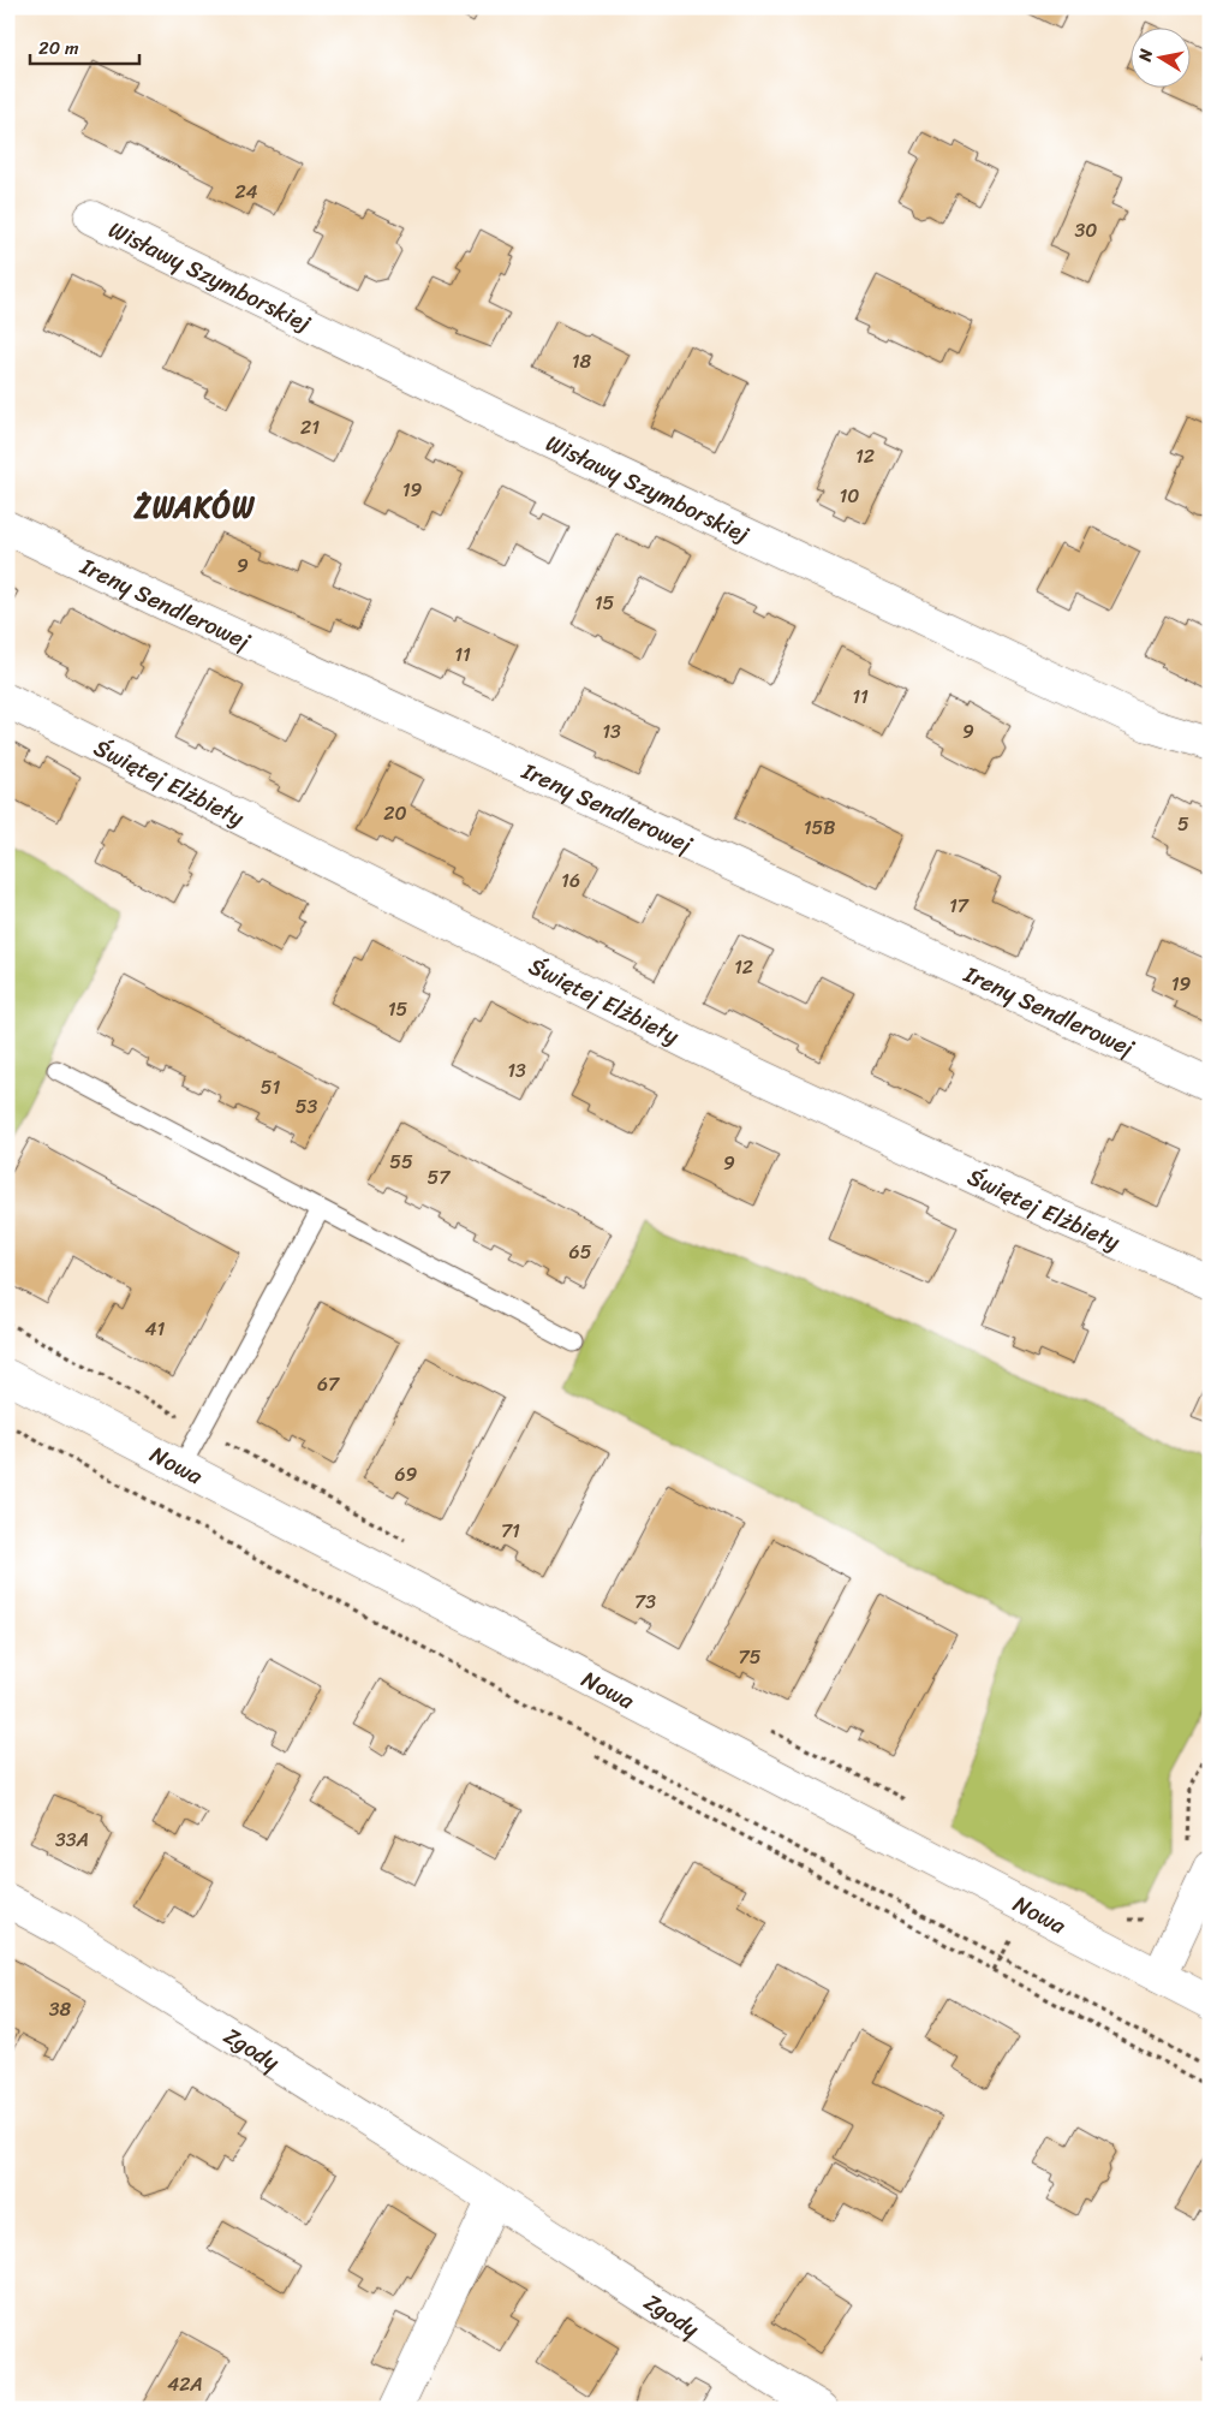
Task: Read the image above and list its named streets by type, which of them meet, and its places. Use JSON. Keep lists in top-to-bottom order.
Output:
{
  "streets": {
    "street": [
      "Wisławy Szymborskiej",
      "Ireny Sendlerowej",
      "Świętej Elżbiety",
      "Nowa",
      "Zgody"
    ]
  },
  "districts": ["ŻWAKÓW"],
  "house_numbers": [
    "24",
    "30",
    "18",
    "21",
    "12",
    "19",
    "10",
    "9",
    "15",
    "11",
    "11",
    "13",
    "9",
    "20",
    "5",
    "15B",
    "16",
    "17",
    "12",
    "19",
    "15",
    "13",
    "51",
    "53",
    "55",
    "9",
    "57",
    "65",
    "41",
    "67",
    "69",
    "71",
    "73",
    "75",
    "33A",
    "38",
    "42A"
  ],
  "scale_bar": "20 m",
  "north": "left"
}
